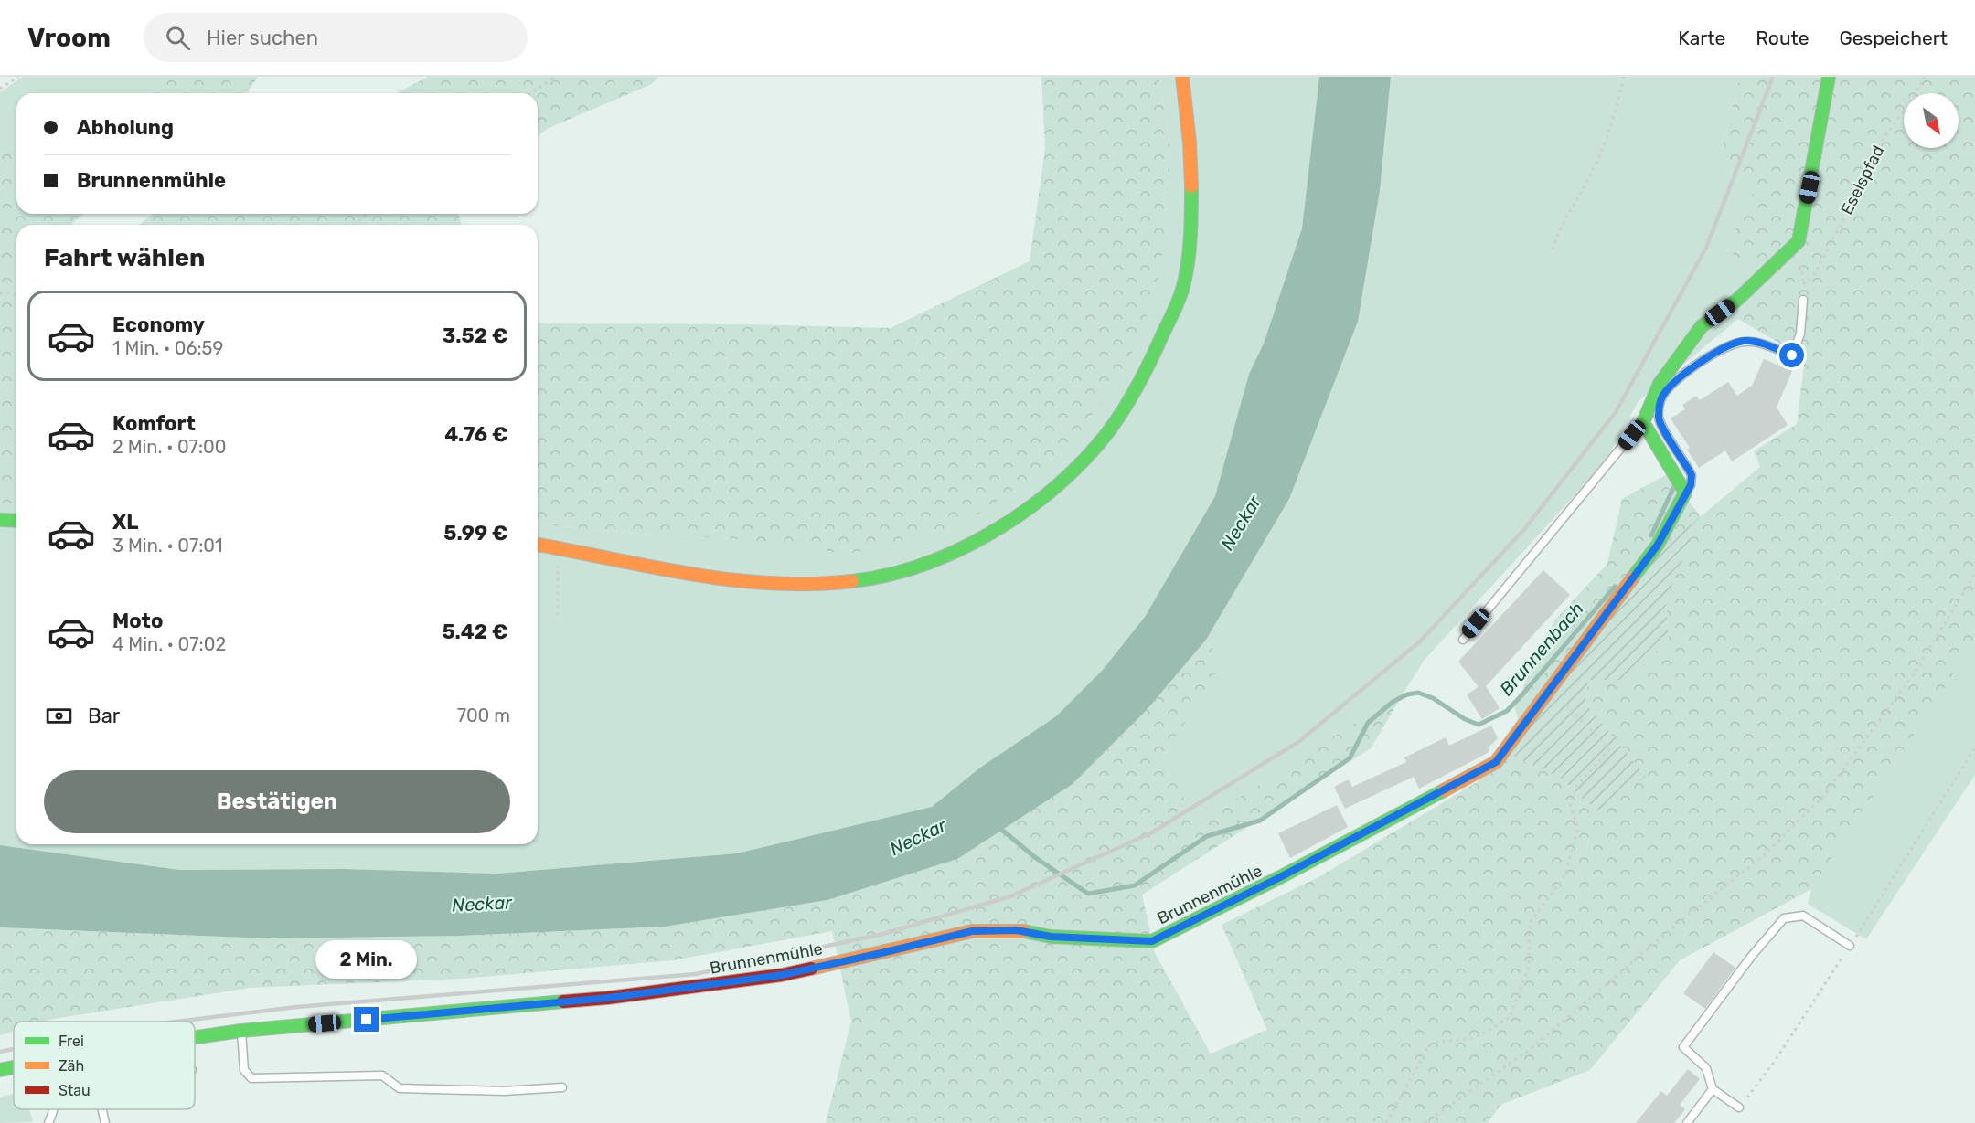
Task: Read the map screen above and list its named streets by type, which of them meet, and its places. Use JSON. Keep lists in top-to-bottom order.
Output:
{
  "streets": {
    "street": ["Brunnenmühle"],
    "path": ["Eselspfad"]
  },
  "water": ["Neckar", "Brunnenbach"],
  "legend": ["Frei", "Zäh", "Stau"],
  "north": "bottom right",
  "page": {
    "header": "Vroom",
    "search": "Hier suchen",
    "nav": ["Karte", "Route", "Gespeichert"],
    "banner": ["Abholung", "Brunnenmühle"],
    "heading": "Fahrt wählen",
    "list": [
      {
        "name": "Economy",
        "note": "1 Min. · 06:59",
        "value": "3.52 €"
      },
      {
        "name": "Komfort",
        "note": "2 Min. · 07:00",
        "value": "4.76 €"
      },
      {
        "name": "XL",
        "note": "3 Min. · 07:01",
        "value": "5.99 €"
      },
      {
        "name": "Moto",
        "note": "4 Min. · 07:02",
        "value": "5.42 €"
      }
    ],
    "pay": ["Bar", "700 m"],
    "buttons": "Bestätigen",
    "bubble": "2 Min."
  }
}
